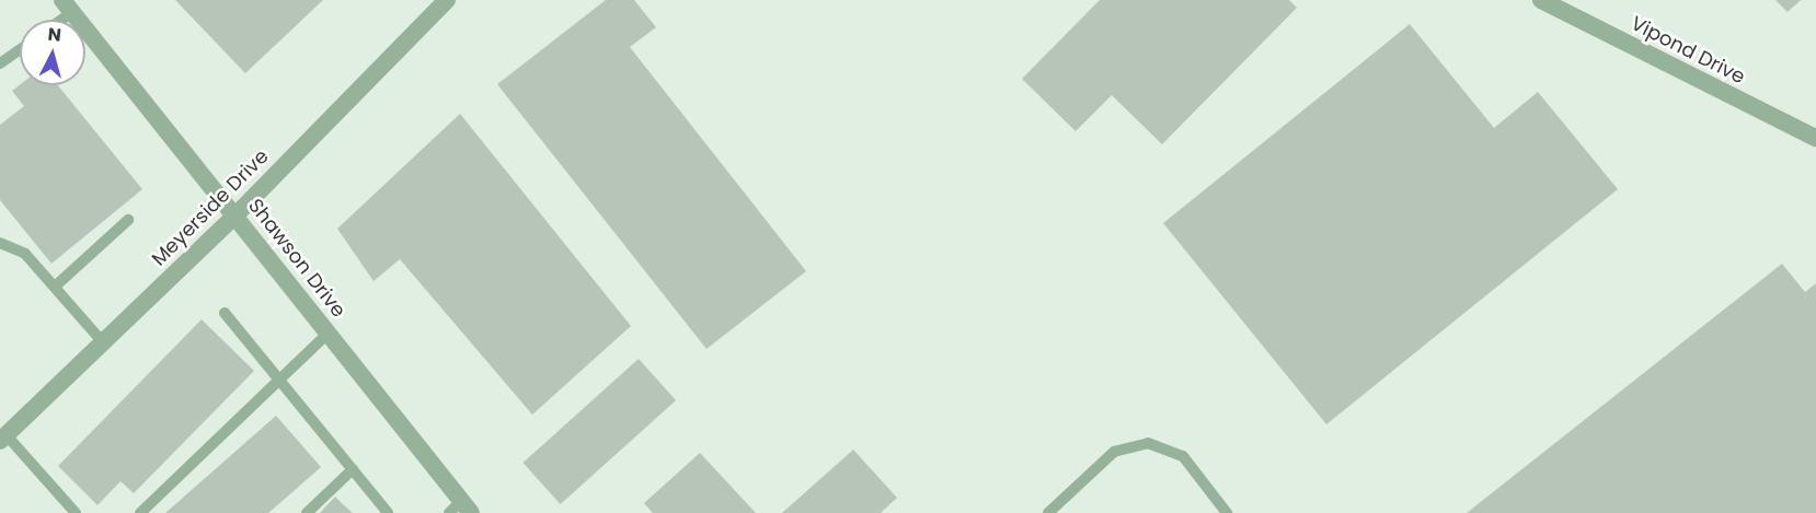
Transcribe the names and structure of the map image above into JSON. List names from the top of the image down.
{
  "streets": {
    "street": ["Vipond Drive", "Meyerside Drive", "Shawson Drive"]
  },
  "crossings": [
    ["Meyerside Drive", "Shawson Drive"]
  ],
  "north": "top"
}
